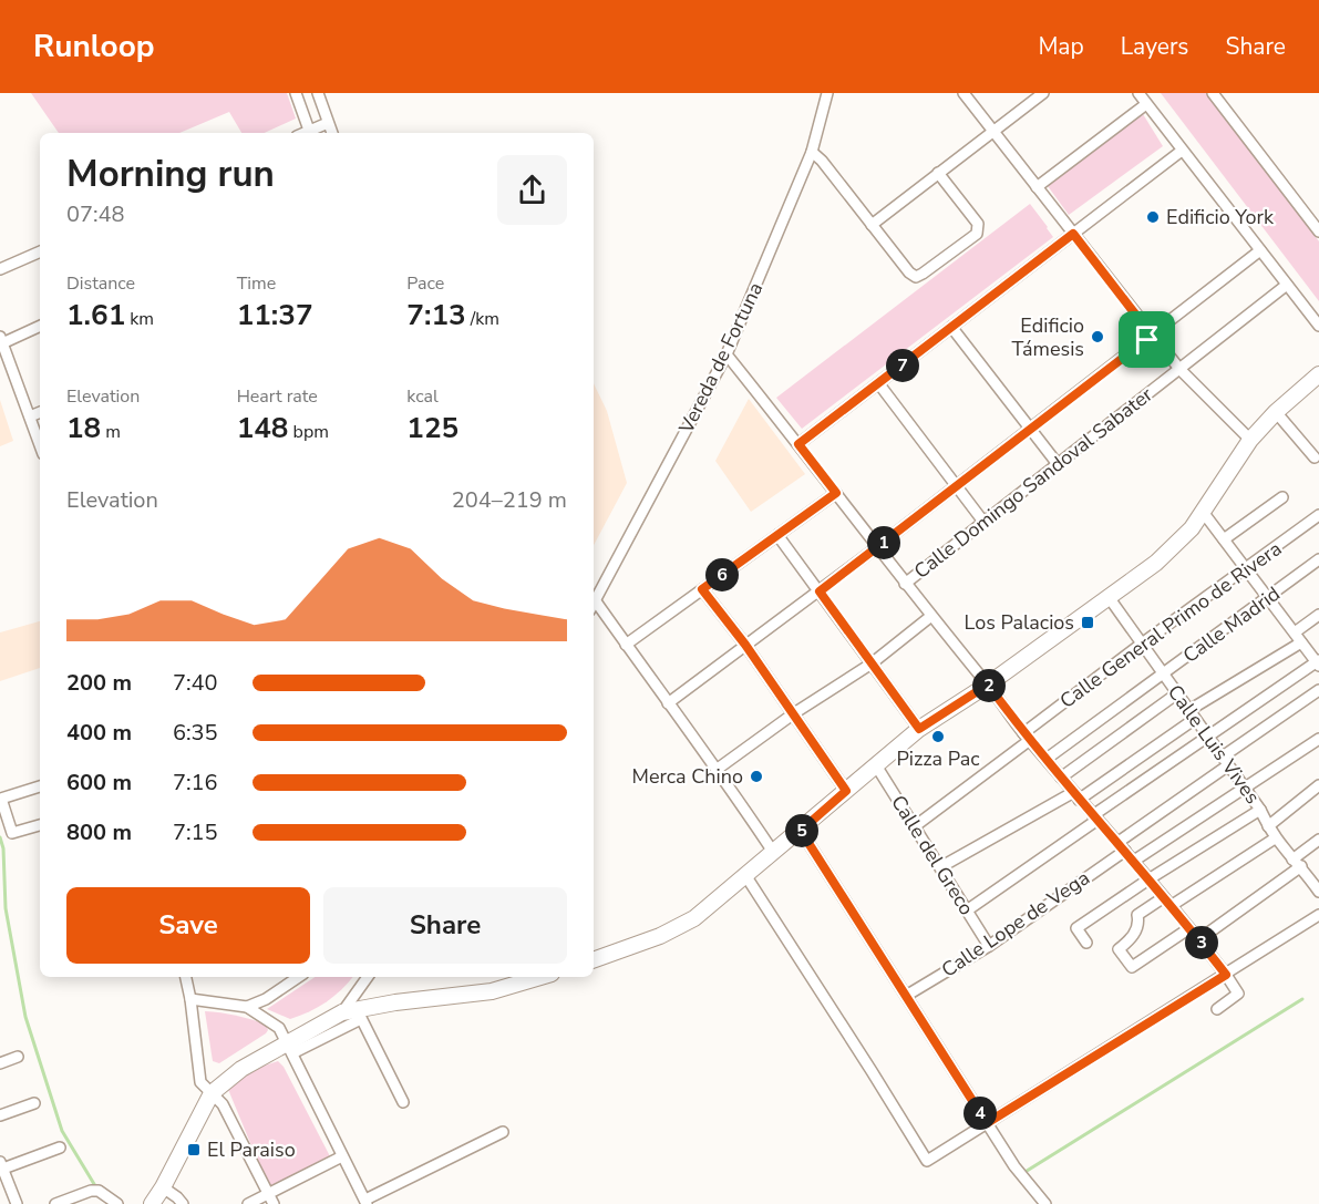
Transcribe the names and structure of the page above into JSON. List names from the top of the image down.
{
  "streets": {
    "street": [
      "Vereda de Fortuna",
      "Calle Domingo Sandoval Sabater",
      "Calle General Primo de Rivera",
      "Calle Madrid",
      "Calle Luis Vives",
      "Calle del Greco",
      "Calle Lope de Vega"
    ]
  },
  "crossings": [
    ["Calle General Primo de Rivera", "Calle Luis Vives"],
    ["Calle General Primo de Rivera", "Calle del Greco"],
    ["Calle Madrid", "Calle Luis Vives"],
    ["Calle Luis Vives", "Calle Lope de Vega"],
    ["Calle del Greco", "Calle Lope de Vega"]
  ],
  "places": {
    "other": [
      "Edificio York",
      "Edificio Támesis",
      "Pizza Pac",
      "Merca Chino"
    ],
    "transit": ["Los Palacios", "El Paraiso"]
  },
  "page": {
    "header": "Runloop",
    "nav": ["Map", "Layers", "Share"],
    "heading": ["Morning run", "07:48"],
    "stats": [
      ["Distance", "1.61 km"],
      ["Time", "11:37"],
      ["Pace", "7:13 /km"],
      ["Elevation", "18 m"],
      ["Heart rate", "148 bpm"],
      ["kcal", "125"]
    ],
    "pins": [
      "7",
      "1",
      "6",
      "2",
      "5",
      "3",
      "4"
    ],
    "chart": ["Elevation", "204–219 m"],
    "list": [
      {
        "name": "200 m",
        "note": "7:40"
      },
      {
        "name": "400 m",
        "note": "6:35"
      },
      {
        "name": "600 m",
        "note": "7:16"
      },
      {
        "name": "800 m",
        "note": "7:15"
      }
    ],
    "buttons": ["Save", "Share"]
  }
}
